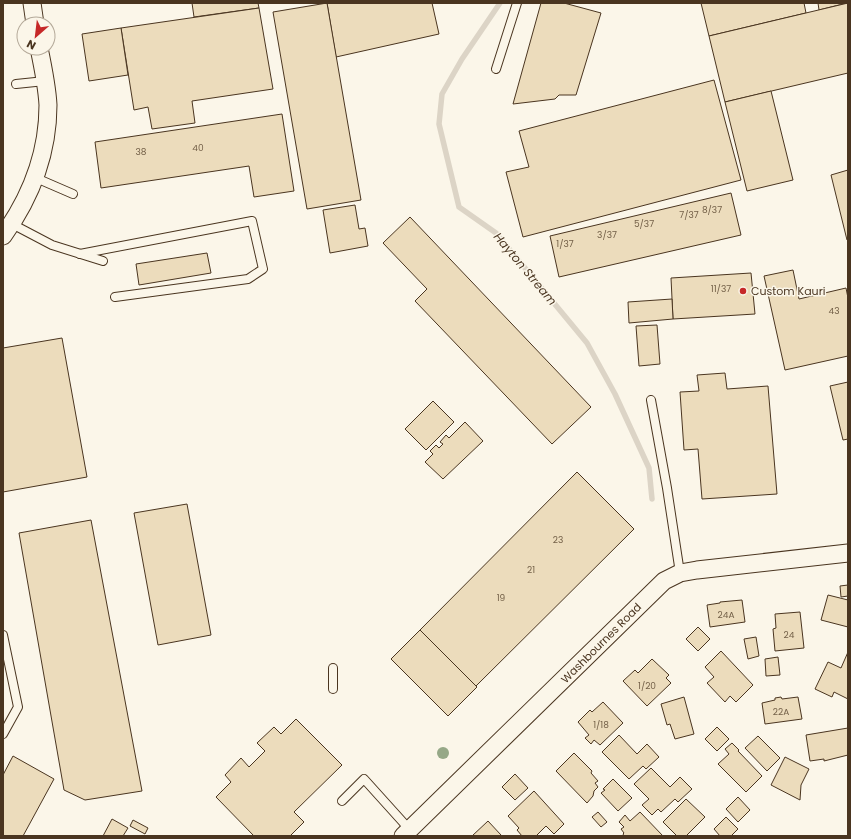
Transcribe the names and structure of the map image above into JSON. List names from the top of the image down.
{
  "streets": {
    "street": ["Washbournes Road"]
  },
  "water": ["Hayton Stream"],
  "places": ["Custom Kauri"],
  "house_numbers": [
    "40",
    "38",
    "8/37",
    "7/37",
    "5/37",
    "3/37",
    "1/37",
    "11/37",
    "43",
    "23",
    "21",
    "19",
    "24A",
    "24",
    "1/20",
    "22A",
    "1/18"
  ],
  "north": "bottom left"
}
